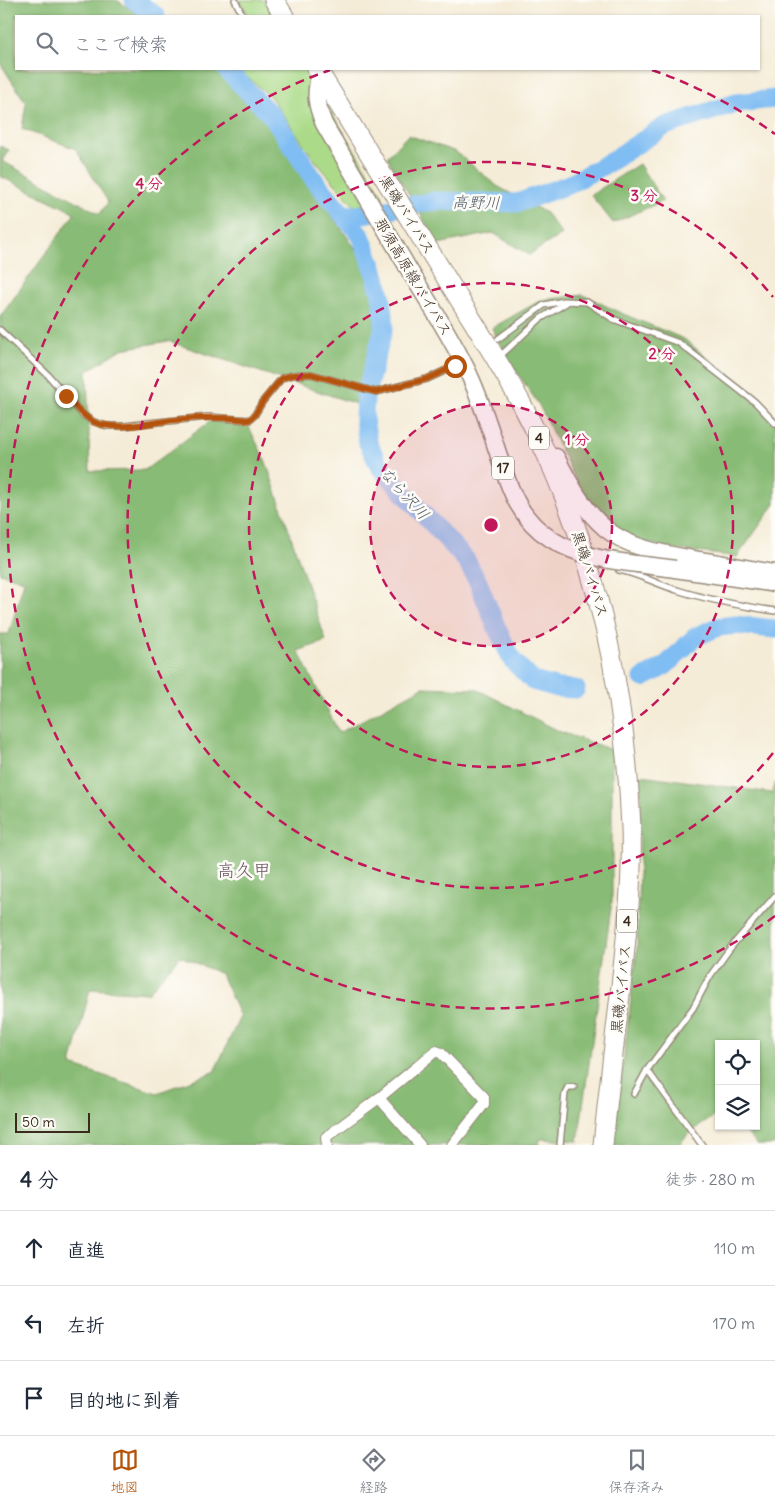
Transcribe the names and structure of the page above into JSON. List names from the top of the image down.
{
  "streets": {
    "highway": ["黒磯バイパス", "4"],
    "main road": ["那須高原線バイパス", "17"]
  },
  "crossings": [
    ["黒磯バイパス", "那須高原線バイパス"]
  ],
  "districts": ["高久甲"],
  "water": ["高野川", "なら沢川"],
  "scale_bar": "50 m",
  "page": {
    "search": "ここで検索",
    "scale": "50 m",
    "heading": ["4 分", "徒歩 · 280 m"],
    "list": [
      ["直進", "110 m"],
      ["左折", "170 m"],
      "目的地に到着"
    ],
    "nav": ["地図", "経路", "保存済み"]
  },
  "rings": [
    "4 分",
    "3 分",
    "2 分",
    "1 分"
  ]
}
